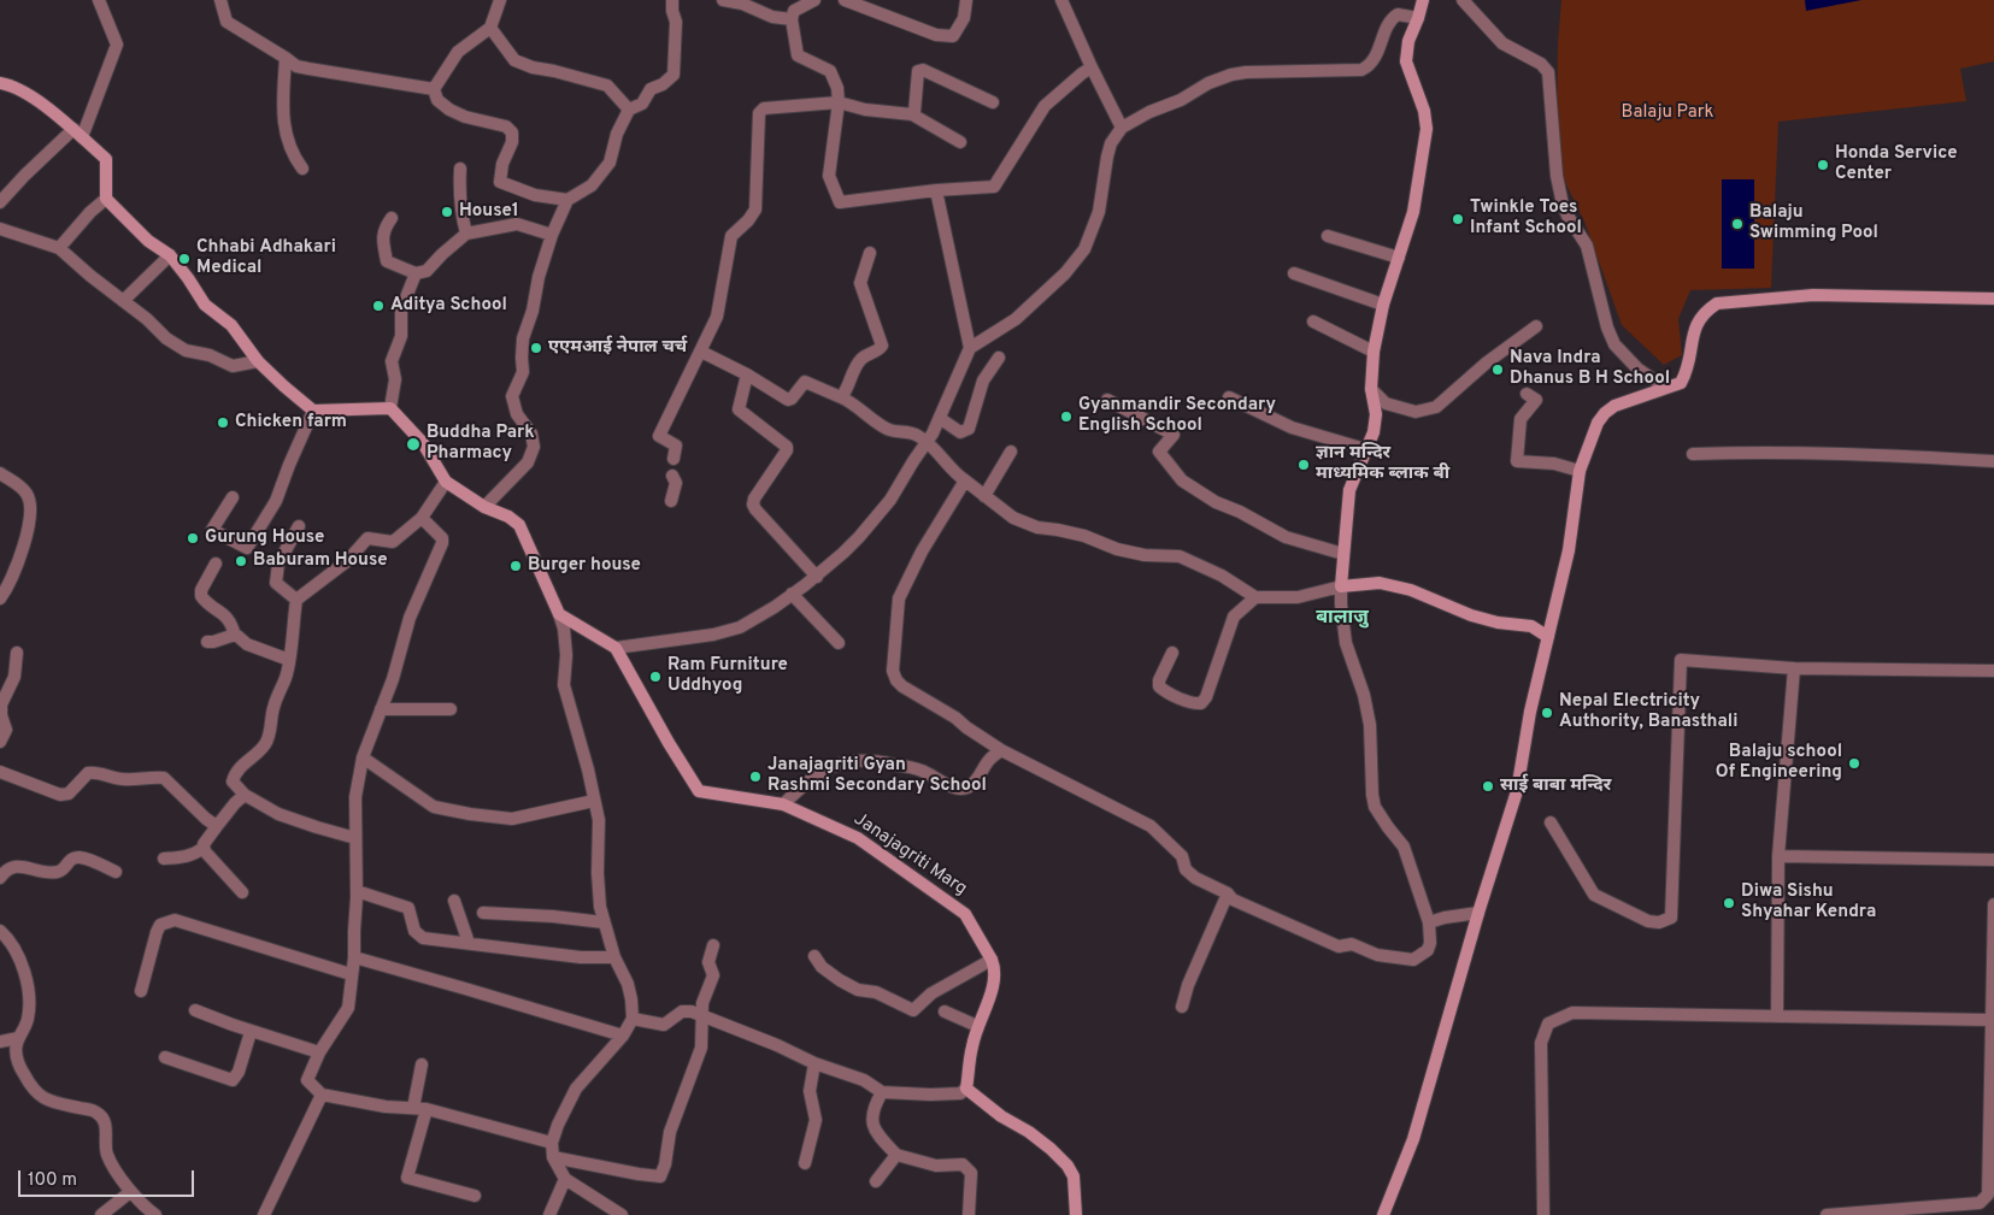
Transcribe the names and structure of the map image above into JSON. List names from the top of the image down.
{
  "streets": {
    "street": ["Janajagriti Marg"]
  },
  "districts": ["बालाजु"],
  "parks": ["Balaju Park"],
  "places": [
    "Honda Service Center",
    "House1",
    "Twinkle Toes Infant School",
    "Balaju Swimming Pool",
    "Chhabi Adhakari Medical",
    "Aditya School",
    "एएमआई नेपाल चर्च",
    "Nava Indra Dhanus B H School",
    "Gyanmandir Secondary English School",
    "Chicken farm",
    "Buddha Park Pharmacy",
    "ज्ञान मन्दिर माध्यमिक ब्लाक बी",
    "Gurung House",
    "Baburam House",
    "Burger house",
    "Ram Furniture Uddhyog",
    "Nepal Electricity Authority, Banasthali",
    "Balaju school Of Engineering",
    "Janajagriti Gyan Rashmi Secondary School",
    "साई बाबा मन्दिर",
    "Diwa Sishu Shyahar Kendra"
  ],
  "scale_bar": "100 m"
}
